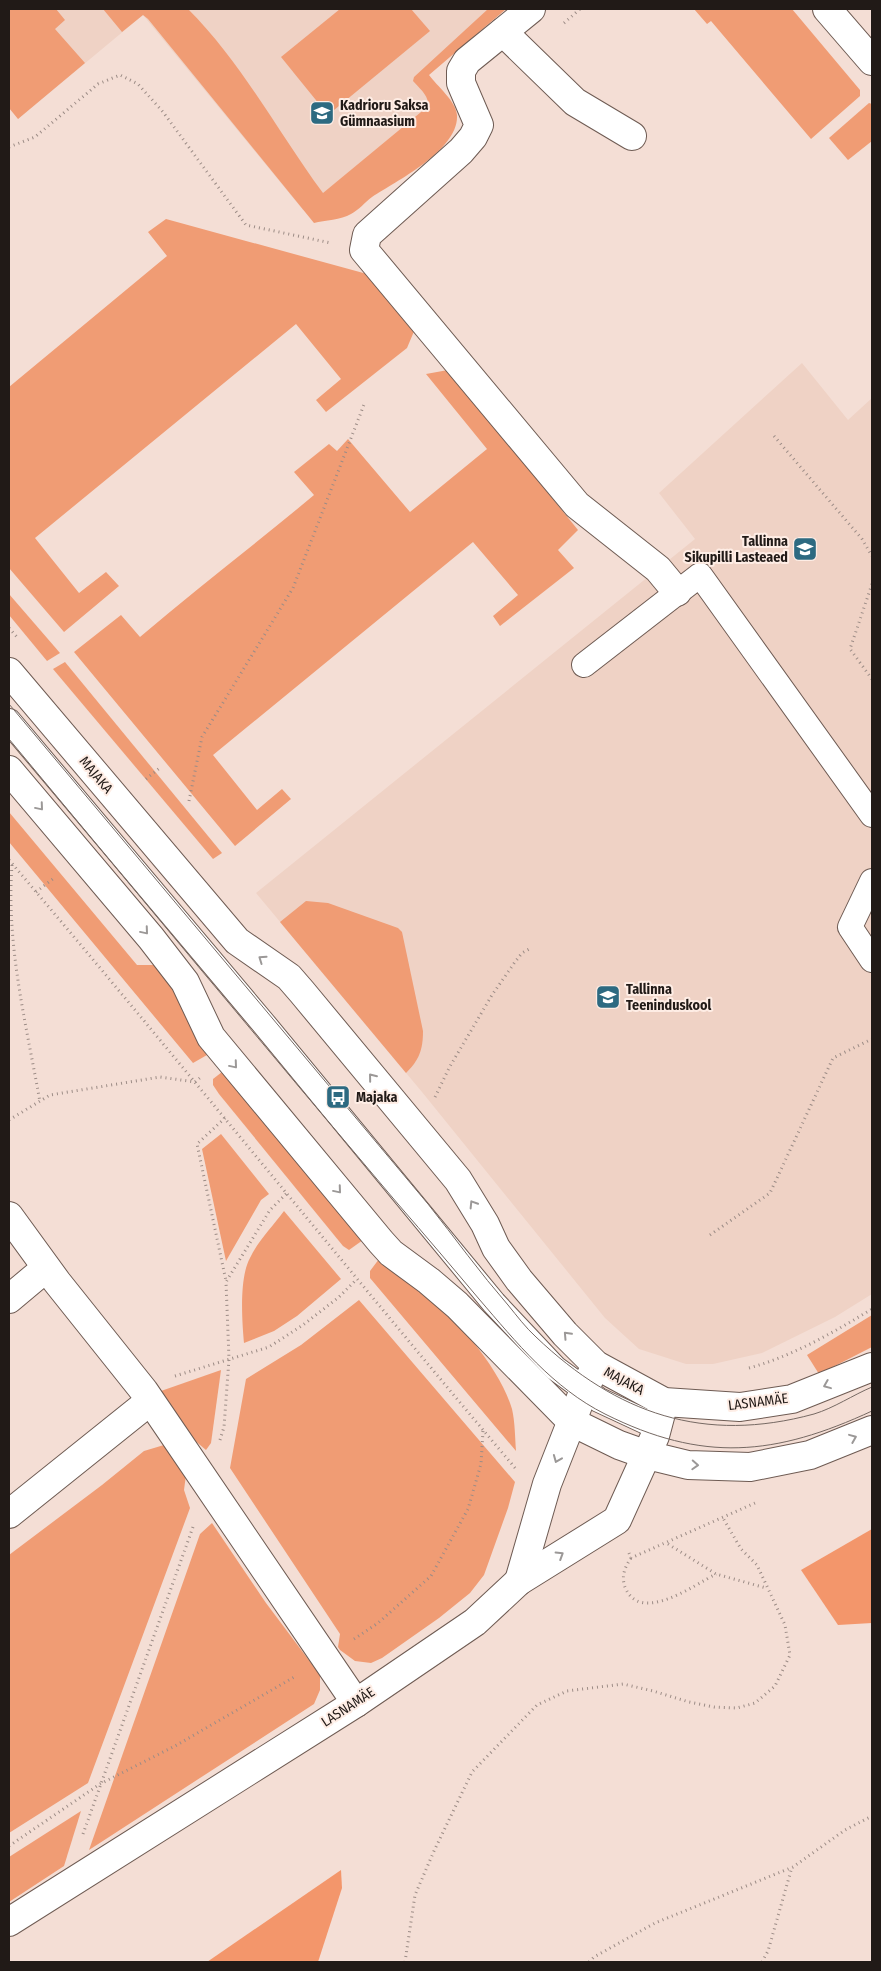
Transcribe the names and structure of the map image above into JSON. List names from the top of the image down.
{
  "streets": {
    "street": ["MAJAKA", "LASNAMÄE"]
  },
  "crossings": [
    ["MAJAKA", "LASNAMÄE"]
  ],
  "places": {
    "school or university": ["Kadrioru Saksa Gümnaasium", "Tallinna Sikupilli Lasteaed", "Tallinna Teeninduskool"],
    "bus stop": ["Majaka"]
  }
}
